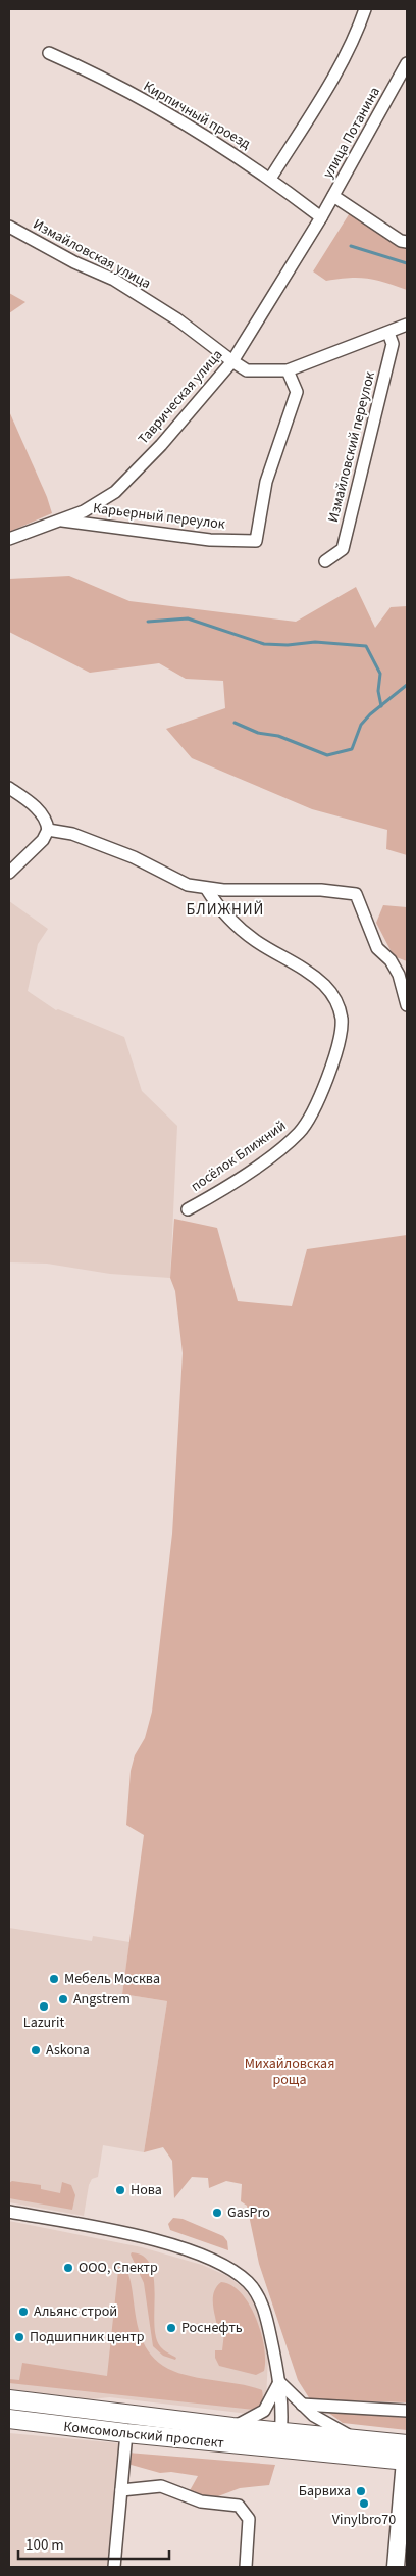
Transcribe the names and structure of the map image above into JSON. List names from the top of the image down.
{
  "streets": {
    "main road": ["Комсомольский проспект"],
    "street": [
      "Кирпичный проезд",
      "улица Потанина",
      "Измайловская улица",
      "Таврическая улица",
      "Измайловский переулок",
      "Карьерный переулок",
      "посёлок Ближний"
    ]
  },
  "crossings": [
    ["Кирпичный проезд", "улица Потанина"],
    ["Кирпичный проезд", "Таврическая улица"],
    ["улица Потанина", "Таврическая улица"],
    ["Измайловская улица", "Таврическая улица"],
    ["Измайловская улица", "Измайловский переулок"],
    ["Измайловская улица", "Карьерный переулок"],
    ["Таврическая улица", "Карьерный переулок"]
  ],
  "districts": ["БЛИЖНИЙ"],
  "parks": ["Михайловская роща"],
  "places": [
    "Мебель Москва",
    "Angstrem",
    "Lazurit",
    "Askona",
    "Нова",
    "GasPro",
    "ООО, Спектр",
    "Альянс строй",
    "Роснефть",
    "Подшипник центр",
    "Барвиха",
    "Vinylbro70"
  ],
  "scale_bar": "100 m"
}
